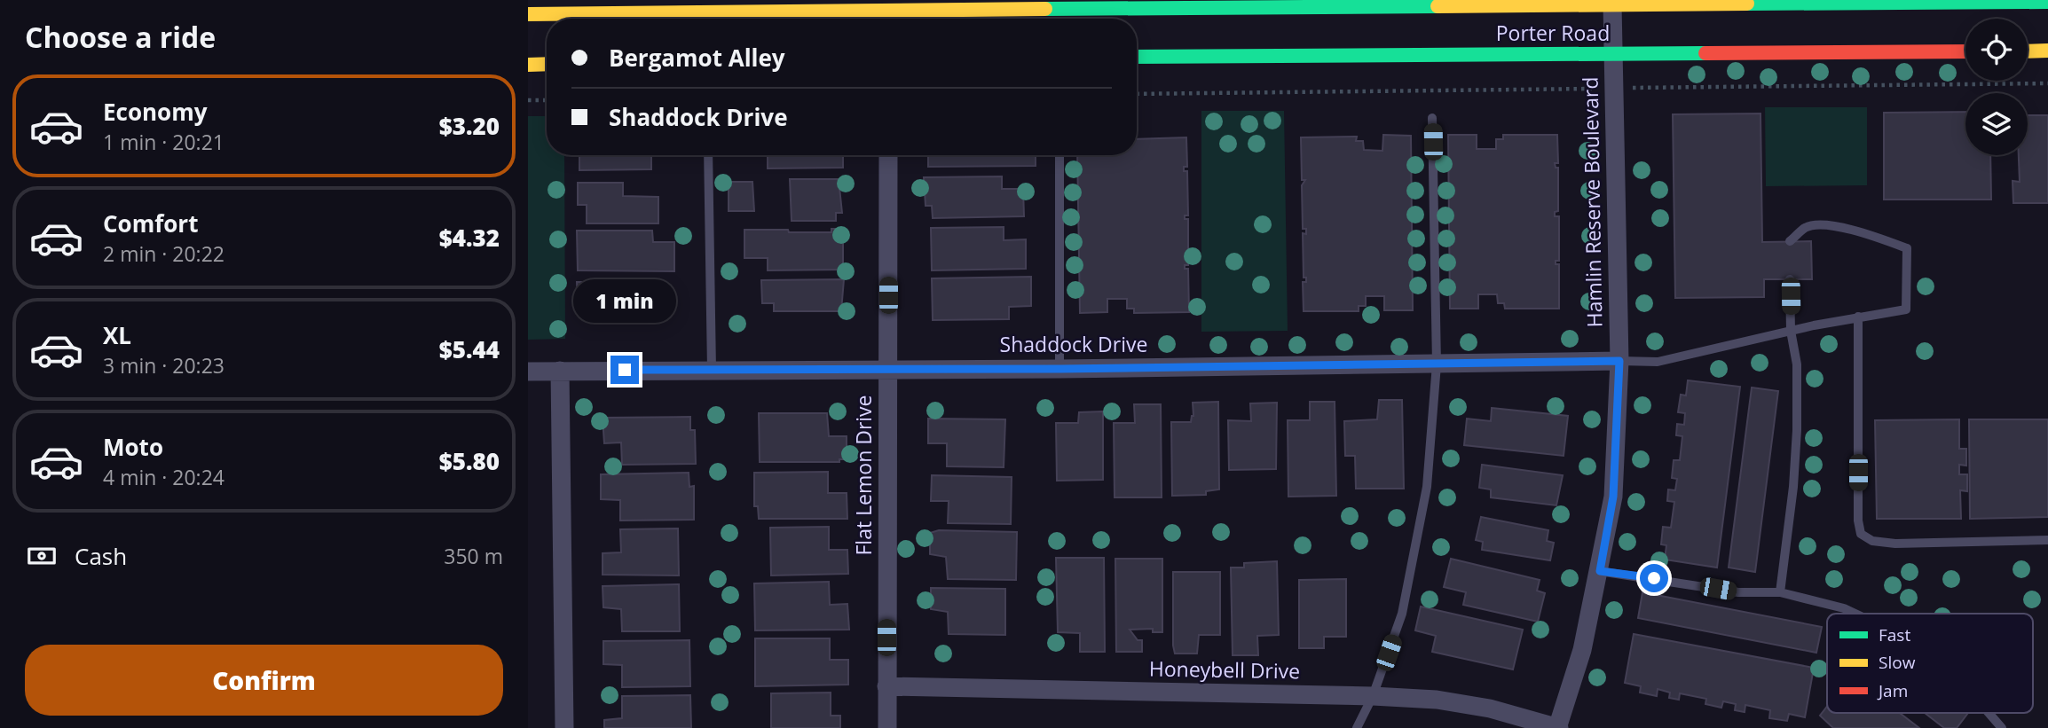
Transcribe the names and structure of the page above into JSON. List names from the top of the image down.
{
  "streets": {
    "street": [
      "Porter Road",
      "Hamlin Reserve Boulevard",
      "Shaddock Drive",
      "Flat Lemon Drive",
      "Honeybell Drive"
    ]
  },
  "crossings": [
    ["Porter Road", "Hamlin Reserve Boulevard"],
    ["Hamlin Reserve Boulevard", "Shaddock Drive"],
    ["Hamlin Reserve Boulevard", "Honeybell Drive"],
    ["Shaddock Drive", "Flat Lemon Drive"],
    ["Flat Lemon Drive", "Honeybell Drive"]
  ],
  "legend": ["Fast", "Slow", "Jam"],
  "page": {
    "heading": "Choose a ride",
    "banner": ["Bergamot Alley", "Shaddock Drive"],
    "list": [
      {
        "name": "Economy",
        "note": "1 min · 20:21",
        "value": "$3.20"
      },
      {
        "name": "Comfort",
        "note": "2 min · 20:22",
        "value": "$4.32"
      },
      {
        "name": "XL",
        "note": "3 min · 20:23",
        "value": "$5.44"
      },
      {
        "name": "Moto",
        "note": "4 min · 20:24",
        "value": "$5.80"
      }
    ],
    "bubble": "1 min",
    "pay": ["Cash", "350 m"],
    "buttons": "Confirm"
  }
}
